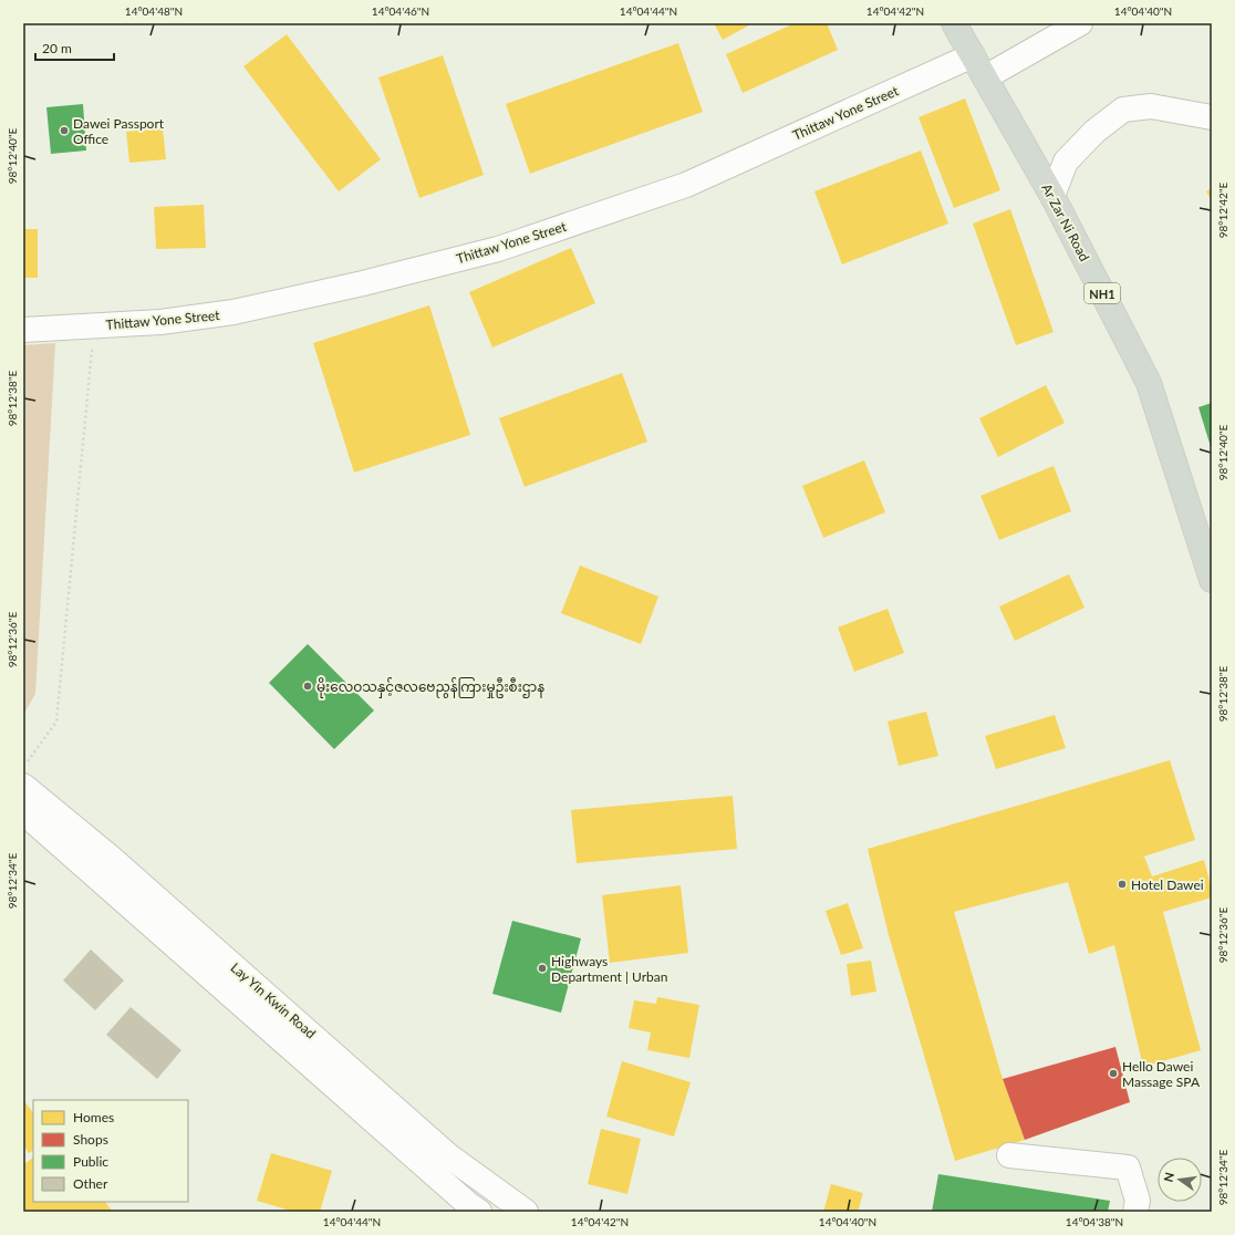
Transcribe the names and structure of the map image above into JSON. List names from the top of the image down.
{
  "streets": {
    "highway": ["Ar Zar Ni Road", "NH1"],
    "street": ["Thittaw Yone Street", "Lay Yin Kwin Road"]
  },
  "crossings": [
    ["Thittaw Yone Street", "Ar Zar Ni Road"]
  ],
  "places": [
    "Dawei Passport Office",
    "မိုးလေဝသနှင့်ဇလဗေညွန်ကြားမှုဦးစီးဌာန",
    "Hotel Dawei",
    "Highways Department | Urban",
    "Hello Dawei Massage SPA"
  ],
  "legend": [
    "Homes",
    "Shops",
    "Public",
    "Other"
  ],
  "scale_bar": "20 m",
  "north": "left",
  "coordinates": [
    "14°04'48\"N",
    "14°04'46\"N",
    "14°04'44\"N",
    "14°04'42\"N",
    "14°04'40\"N",
    "98°12'40\"E",
    "98°12'42\"E",
    "98°12'38\"E",
    "98°12'36\"E",
    "98°12'34\"E",
    "14°04'38\"N"
  ]
}
